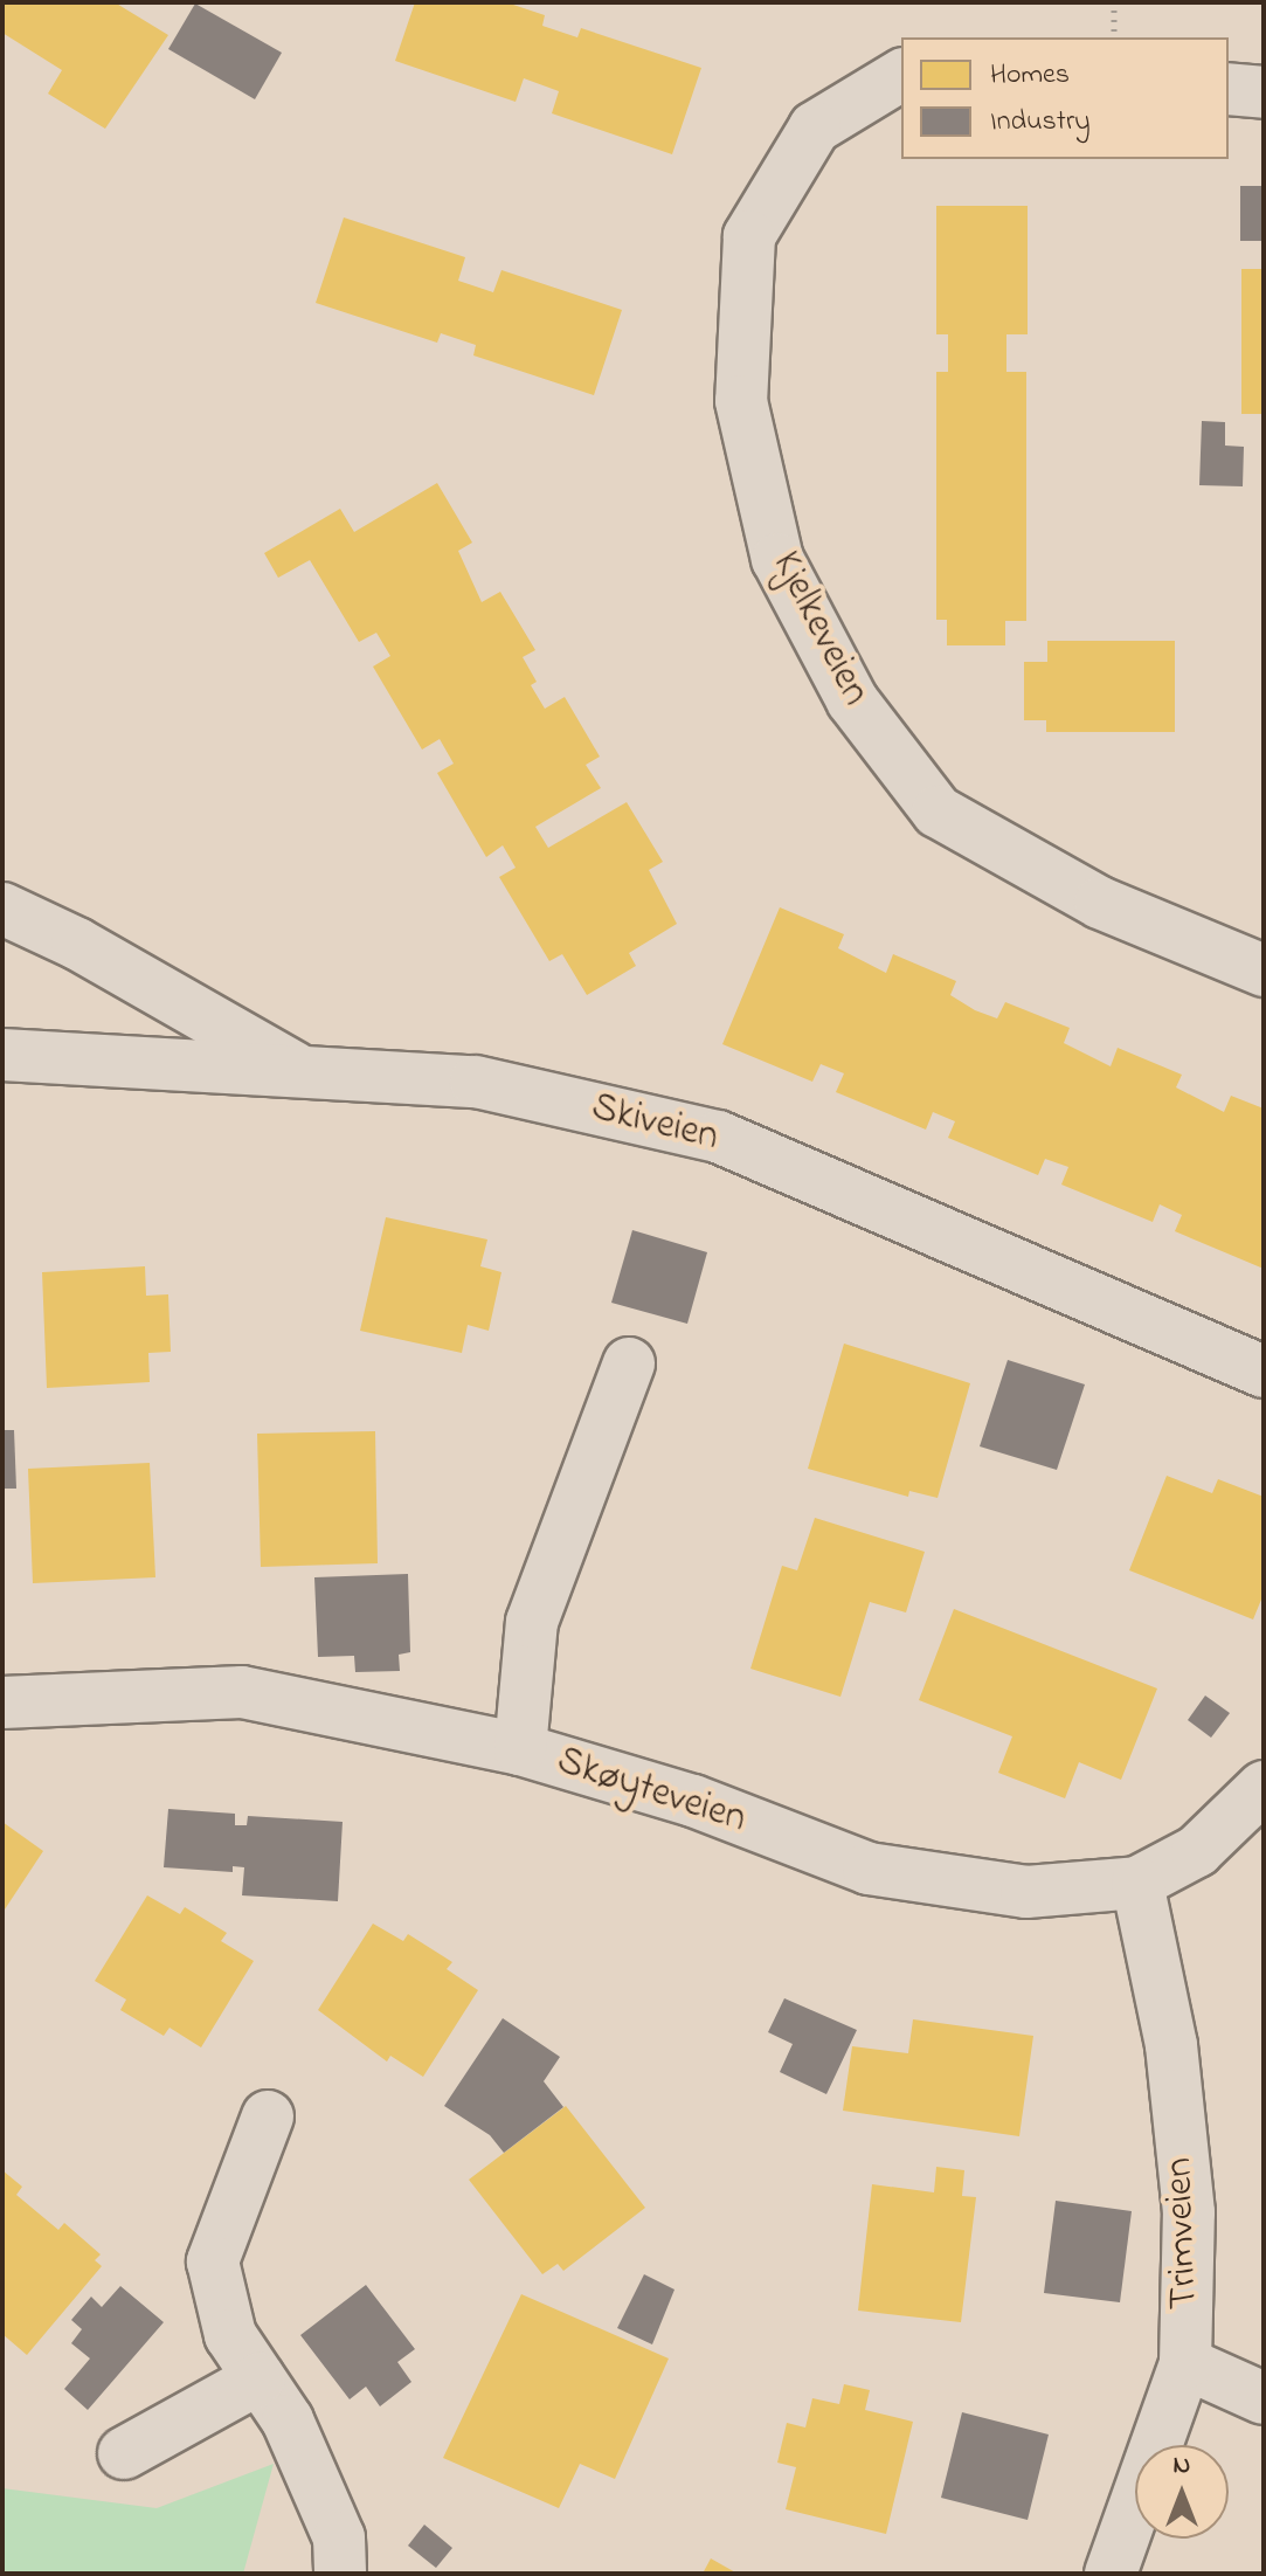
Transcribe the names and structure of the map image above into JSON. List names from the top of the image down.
{
  "streets": {
    "street": [
      "Kjelkeveien",
      "Skiveien",
      "Skøyteveien",
      "Trimveien"
    ]
  },
  "crossings": [
    ["Skøyteveien", "Trimveien"]
  ],
  "legend": ["Homes", "Industry"],
  "north": "top"
}
